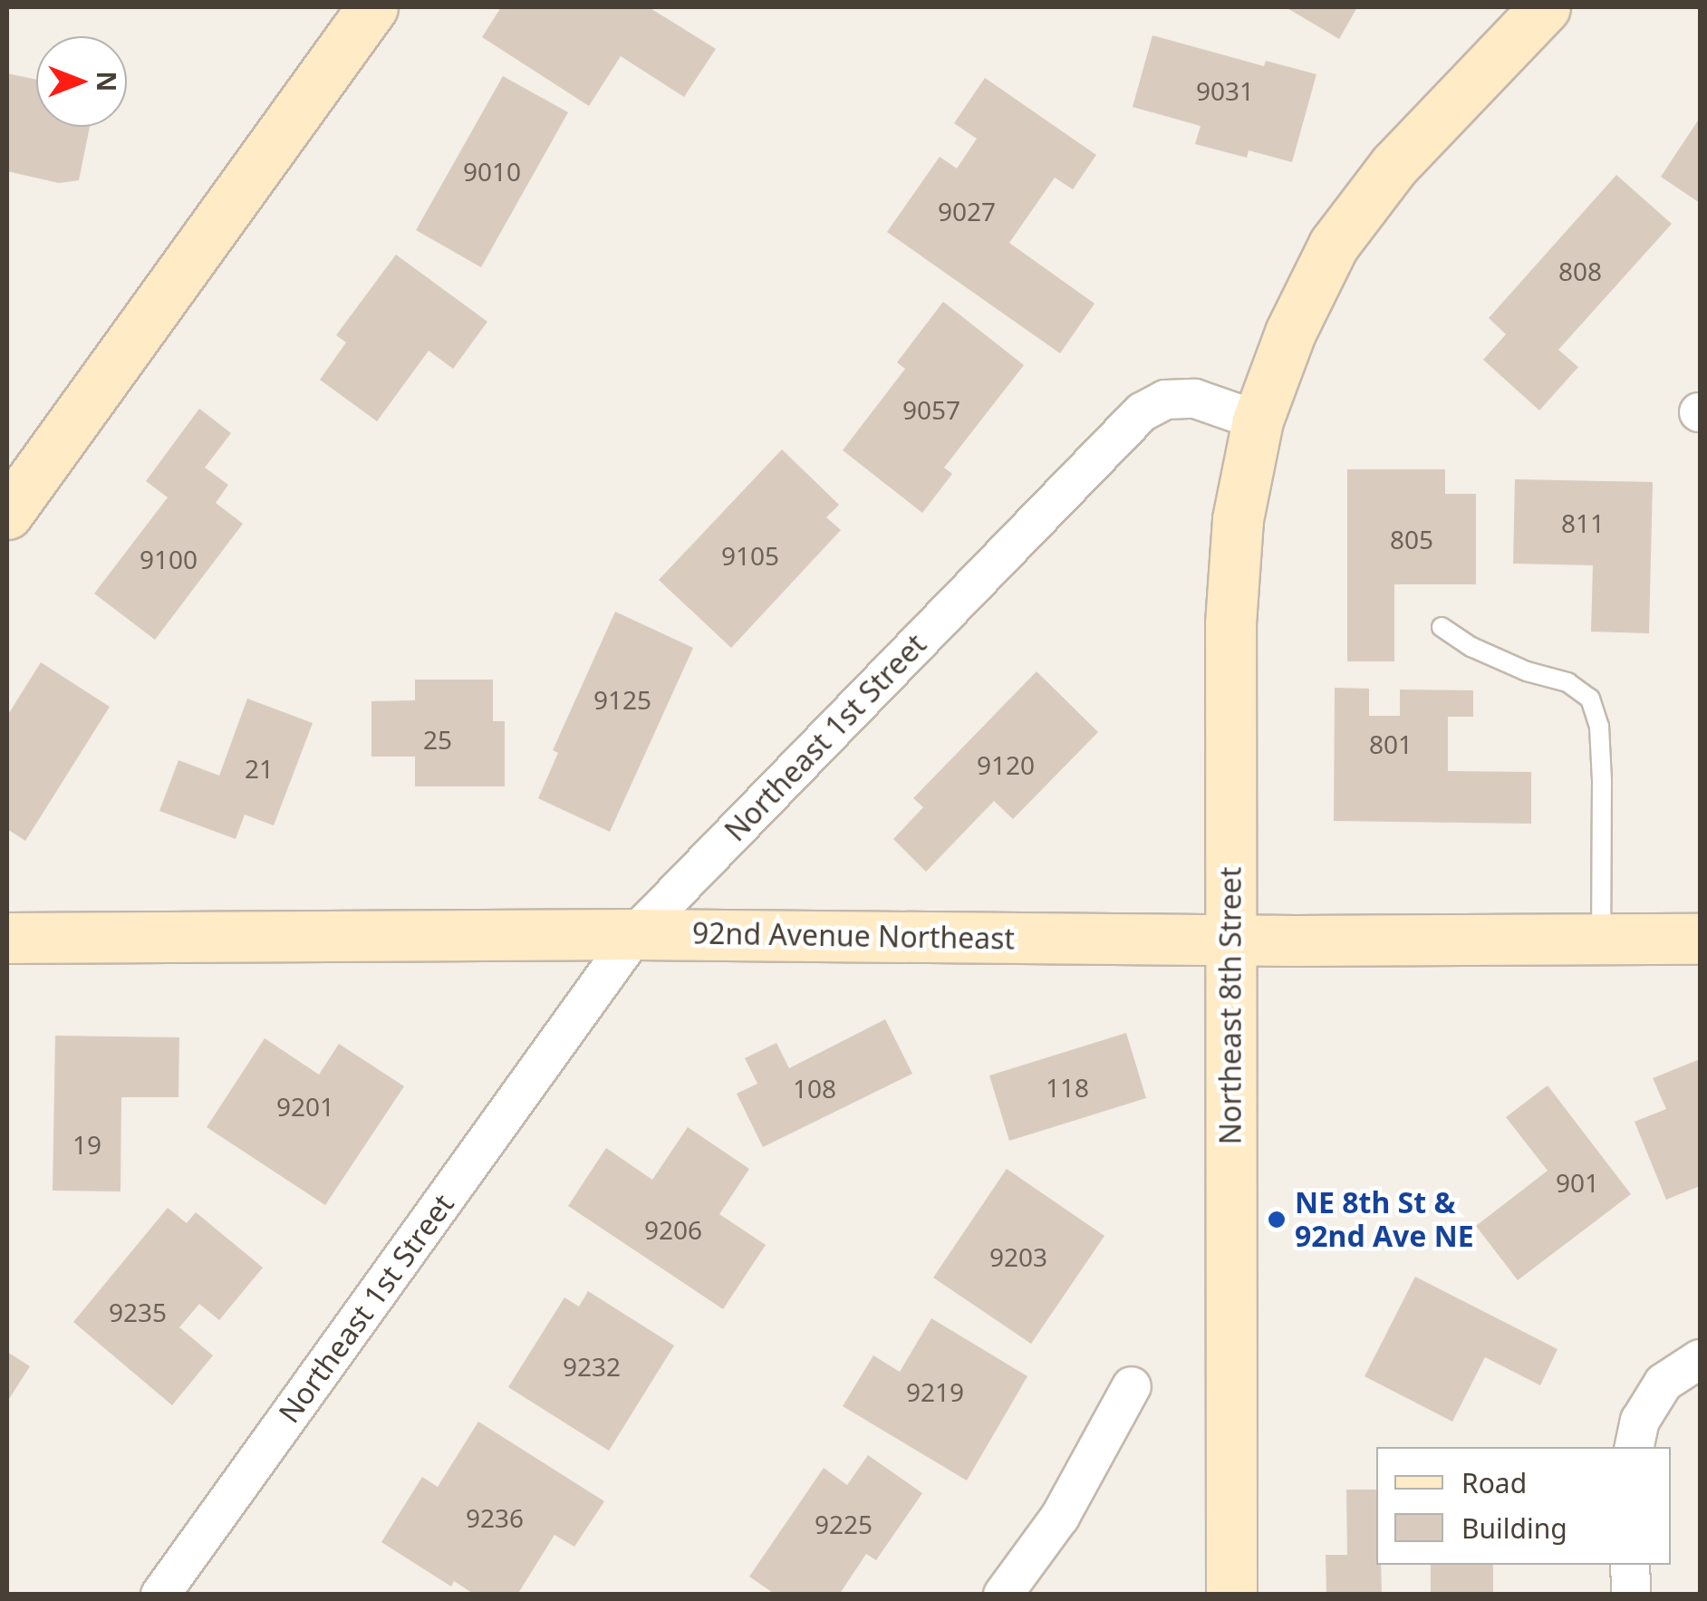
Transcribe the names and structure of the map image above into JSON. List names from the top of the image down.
{
  "streets": {
    "main road": ["92nd Avenue Northeast", "Northeast 8th Street"],
    "street": ["Northeast 1st Street"]
  },
  "crossings": [
    ["Northeast 1st Street", "92nd Avenue Northeast"],
    ["Northeast 1st Street", "Northeast 8th Street"],
    ["92nd Avenue Northeast", "Northeast 8th Street"]
  ],
  "places": ["NE 8th St & 92nd Ave NE"],
  "house_numbers": [
    "9031",
    "9010",
    "9027",
    "808",
    "9057",
    "811",
    "805",
    "9105",
    "9100",
    "9125",
    "25",
    "801",
    "9120",
    "21",
    "118",
    "108",
    "9201",
    "19",
    "901",
    "9206",
    "9203",
    "9235",
    "9232",
    "9219",
    "9236",
    "9225"
  ],
  "legend": ["Road", "Building"],
  "north": "right"
}
